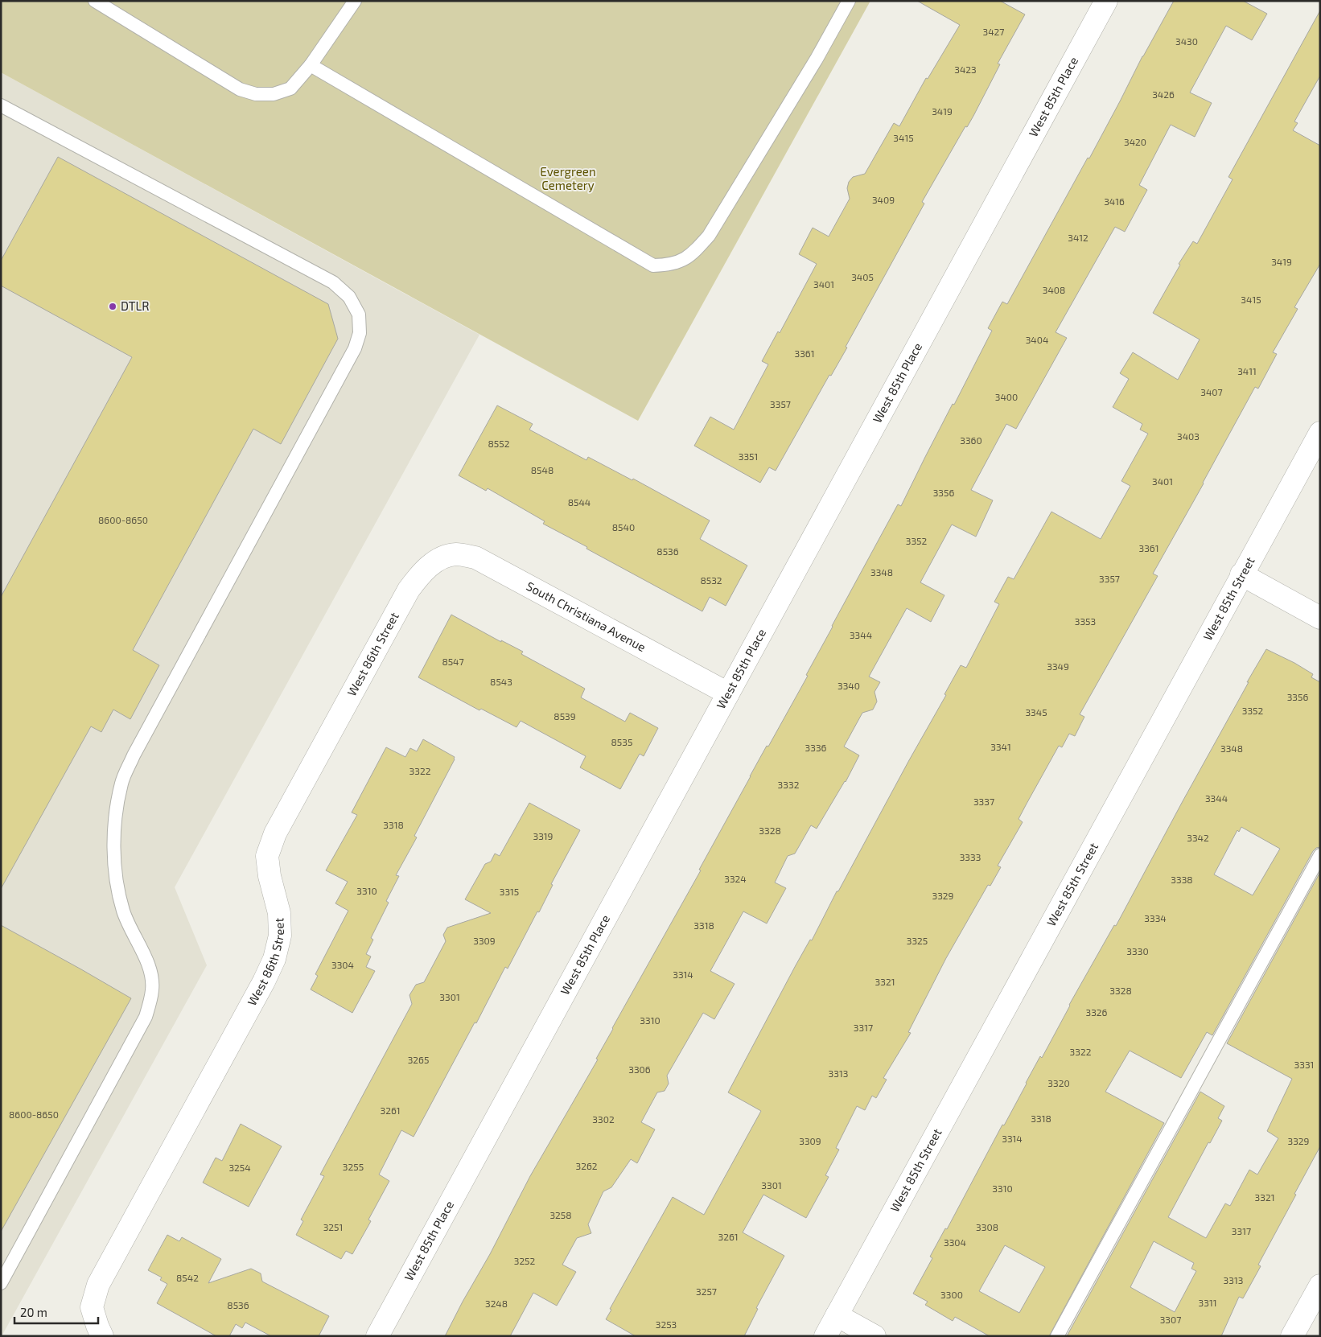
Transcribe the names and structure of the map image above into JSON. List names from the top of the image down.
{
  "streets": {
    "street": [
      "West 85th Place",
      "West 85th Street",
      "South Christiana Avenue",
      "West 86th Street"
    ]
  },
  "crossings": [
    ["West 85th Place", "South Christiana Avenue"],
    ["South Christiana Avenue", "West 86th Street"]
  ],
  "parks": ["Evergreen Cemetery"],
  "places": ["DTLR"],
  "house_numbers": [
    "3427",
    "3430",
    "3423",
    "3426",
    "3419",
    "3415",
    "3420",
    "3409",
    "3416",
    "3412",
    "3419",
    "3405",
    "3401",
    "3408",
    "3415",
    "3404",
    "3361",
    "3411",
    "3407",
    "3400",
    "3357",
    "3403",
    "3360",
    "8552",
    "3351",
    "8548",
    "3401",
    "3356",
    "8544",
    "8600-8650",
    "8540",
    "3352",
    "3361",
    "8536",
    "3348",
    "3357",
    "8532",
    "3353",
    "3344",
    "8547",
    "3349",
    "8543",
    "3340",
    "3356",
    "3352",
    "3345",
    "8539",
    "8535",
    "3341",
    "3336",
    "3348",
    "3322",
    "3332",
    "3344",
    "3337",
    "3318",
    "3328",
    "3319",
    "3342",
    "3333",
    "3324",
    "3338",
    "3310",
    "3315",
    "3329",
    "3334",
    "3318",
    "3309",
    "3325",
    "3330",
    "3304",
    "3314",
    "3321",
    "3328",
    "3301",
    "3326",
    "3310",
    "3317",
    "3322",
    "3265",
    "3331",
    "3306",
    "3313",
    "3320",
    "3261",
    "8600-8650",
    "3318",
    "3302",
    "3314",
    "3309",
    "3329",
    "3262",
    "3255",
    "3254",
    "3301",
    "3310",
    "3321",
    "3258",
    "3251",
    "3308",
    "3317",
    "3261",
    "3304",
    "3252",
    "8542",
    "3313",
    "3257",
    "3300",
    "3311",
    "3248",
    "8536",
    "3307",
    "3253"
  ],
  "scale_bar": "20 m"
}
